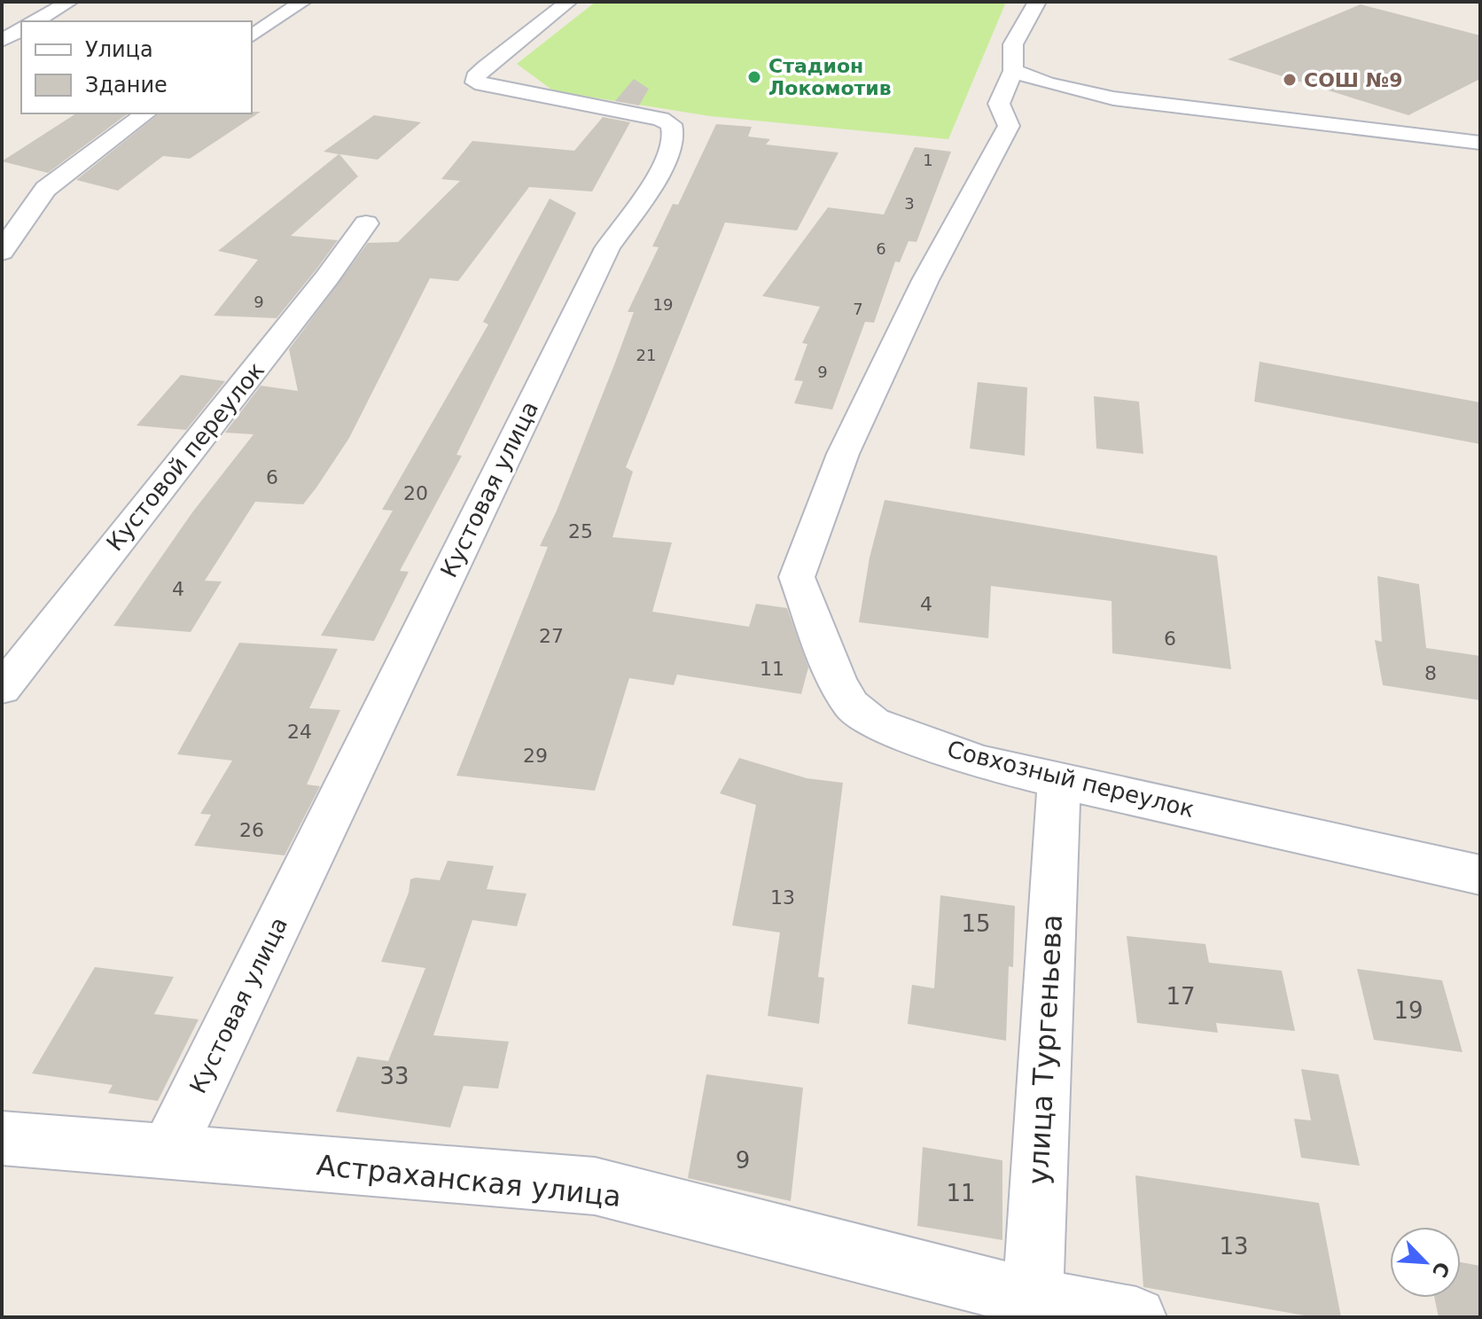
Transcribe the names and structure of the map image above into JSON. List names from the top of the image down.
{
  "streets": {
    "street": [
      "Кустовой переулок",
      "Кустовая улица",
      "Совхозный переулок",
      "улица Тургеньева",
      "Астраханская улица"
    ]
  },
  "crossings": [
    ["Кустовая улица", "Астраханская улица"],
    ["Совхозный переулок", "улица Тургеньева"],
    ["улица Тургеньева", "Астраханская улица"]
  ],
  "places": ["Стадион Локомотив", "СОШ №9"],
  "house_numbers": [
    "1",
    "3",
    "6",
    "9",
    "19",
    "7",
    "21",
    "9",
    "6",
    "20",
    "25",
    "4",
    "4",
    "27",
    "6",
    "11",
    "8",
    "24",
    "29",
    "26",
    "13",
    "15",
    "17",
    "19",
    "33",
    "9",
    "11",
    "13"
  ],
  "legend": ["Улица", "Здание"],
  "north": "bottom right"
}
